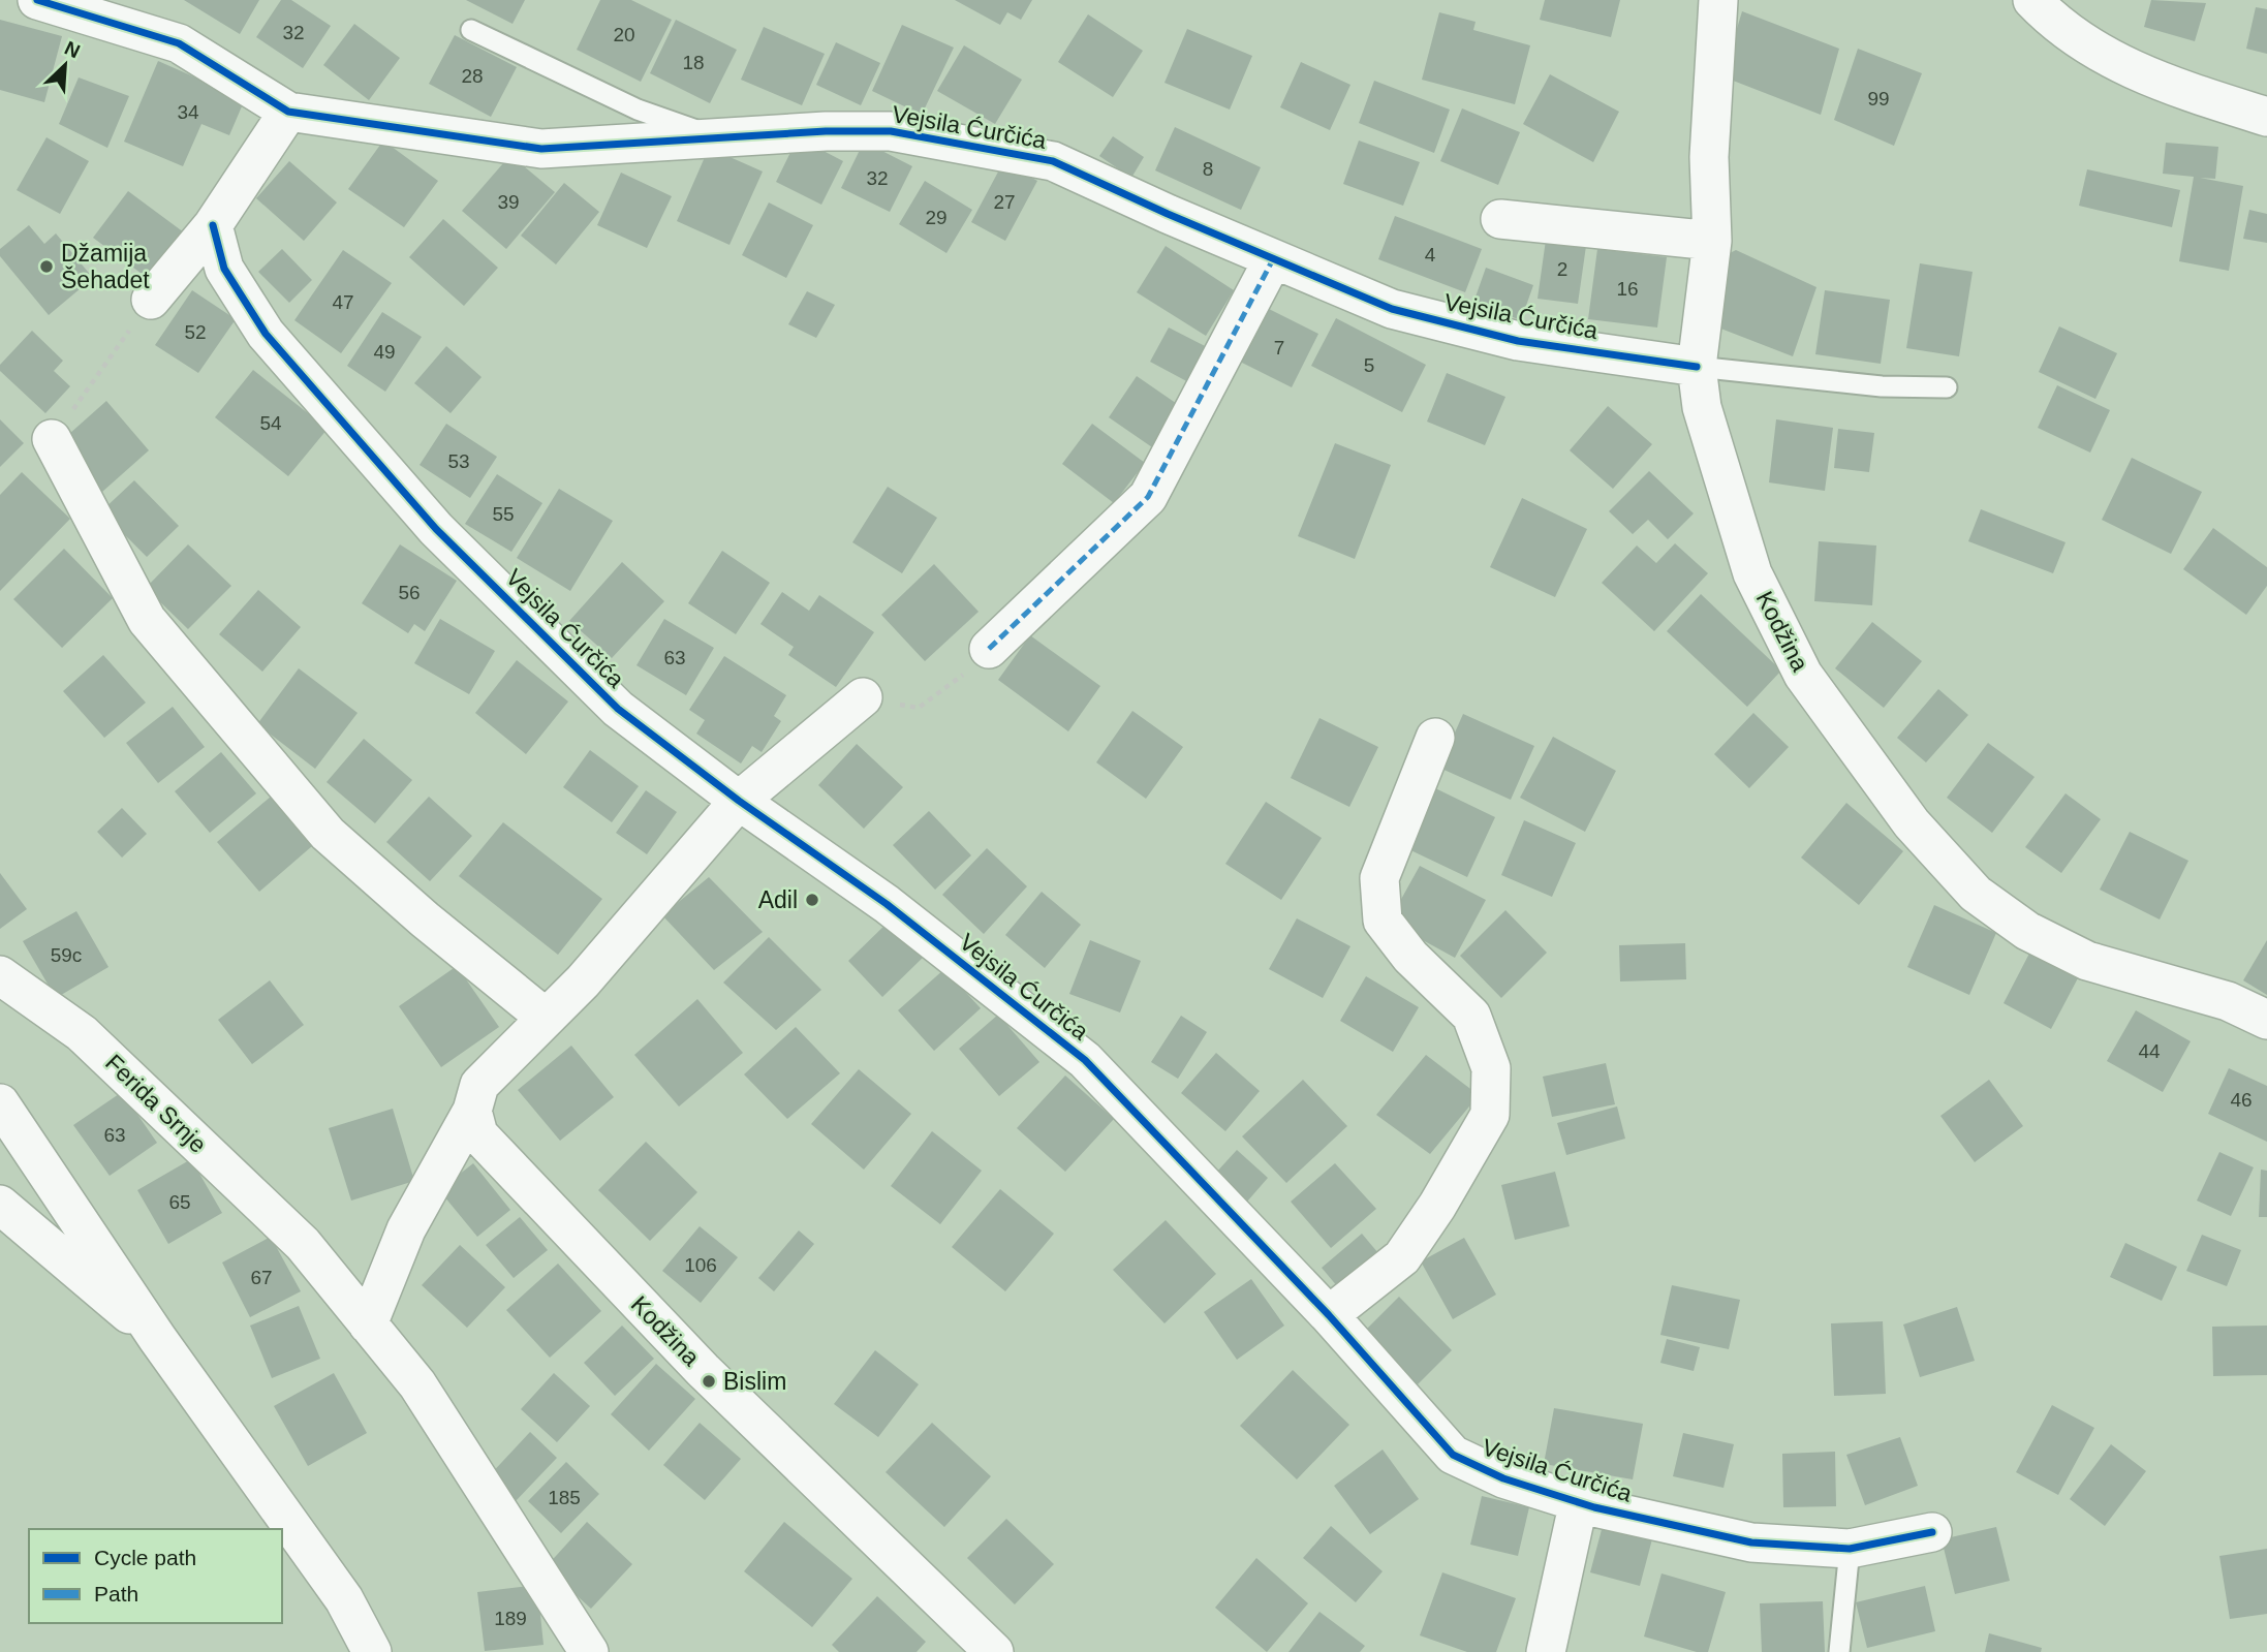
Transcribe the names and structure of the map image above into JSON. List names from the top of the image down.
{
  "streets": {
    "street": ["Vejsila Ćurčića", "Kodžina", "Ferida Srnje"]
  },
  "crossings": [
    ["Vejsila Ćurčića", "Kodžina"]
  ],
  "places": ["Džamija Šehadet", "Adil", "Bislim"],
  "house_numbers": [
    "32",
    "20",
    "18",
    "28",
    "99",
    "34",
    "8",
    "32",
    "39",
    "27",
    "29",
    "4",
    "2",
    "16",
    "47",
    "52",
    "7",
    "49",
    "5",
    "54",
    "53",
    "55",
    "56",
    "63",
    "59c",
    "44",
    "46",
    "63",
    "65",
    "106",
    "67",
    "185",
    "189"
  ],
  "legend": ["Cycle path", "Path"],
  "north": "top right"
}
